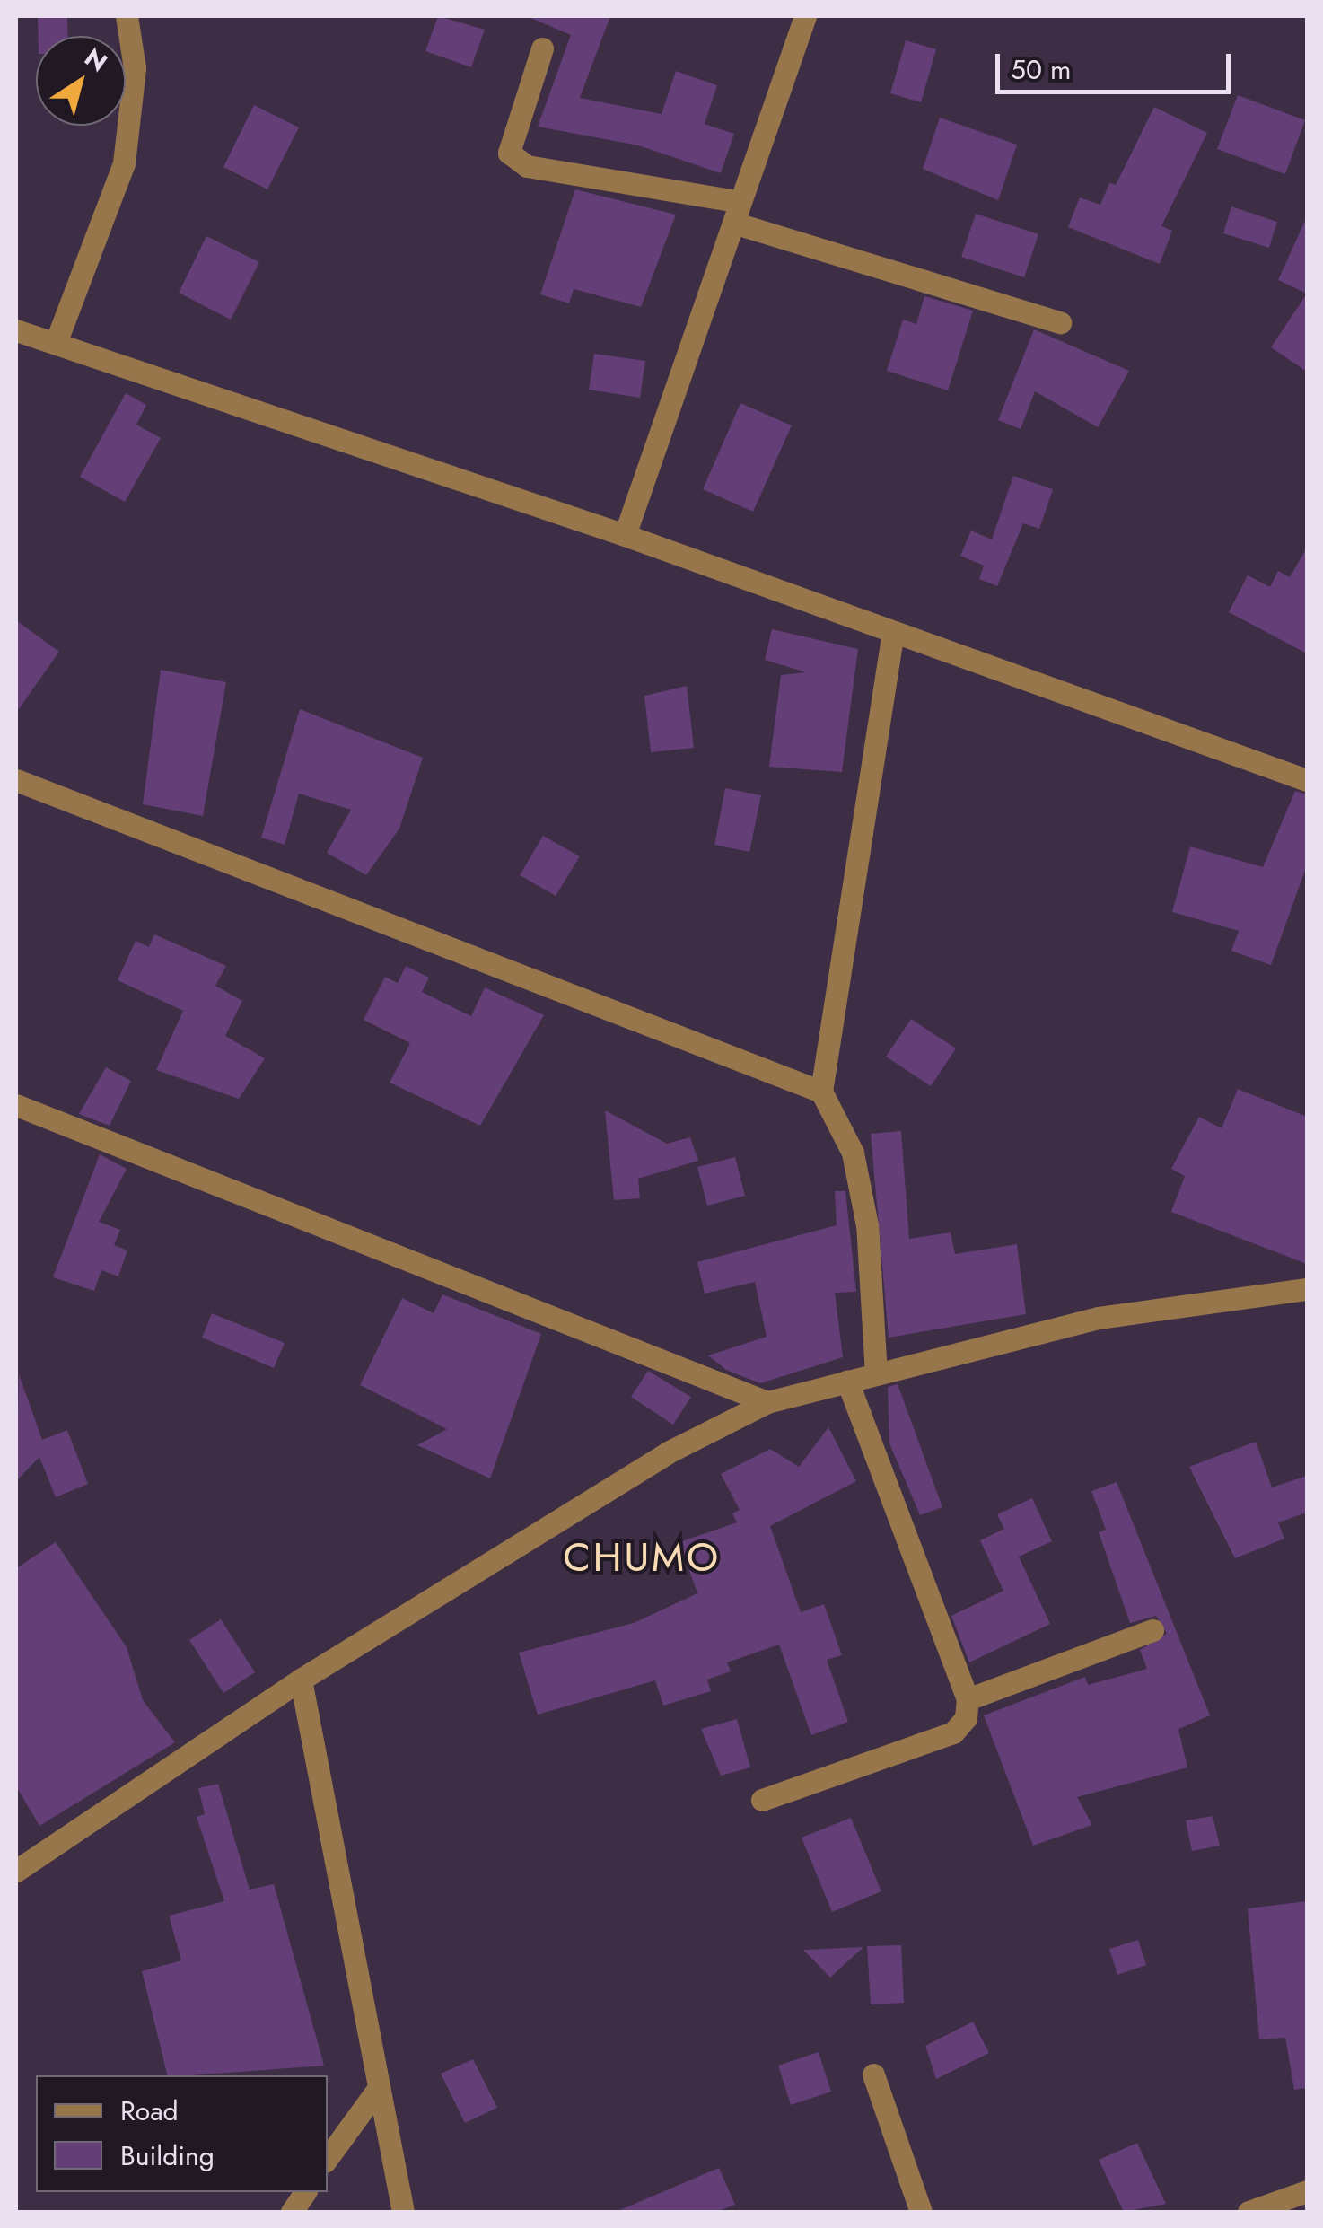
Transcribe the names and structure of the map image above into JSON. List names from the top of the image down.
{
  "districts": ["CHUMO"],
  "legend": ["Road", "Building"],
  "scale_bar": "50 m",
  "north": "top right"
}
